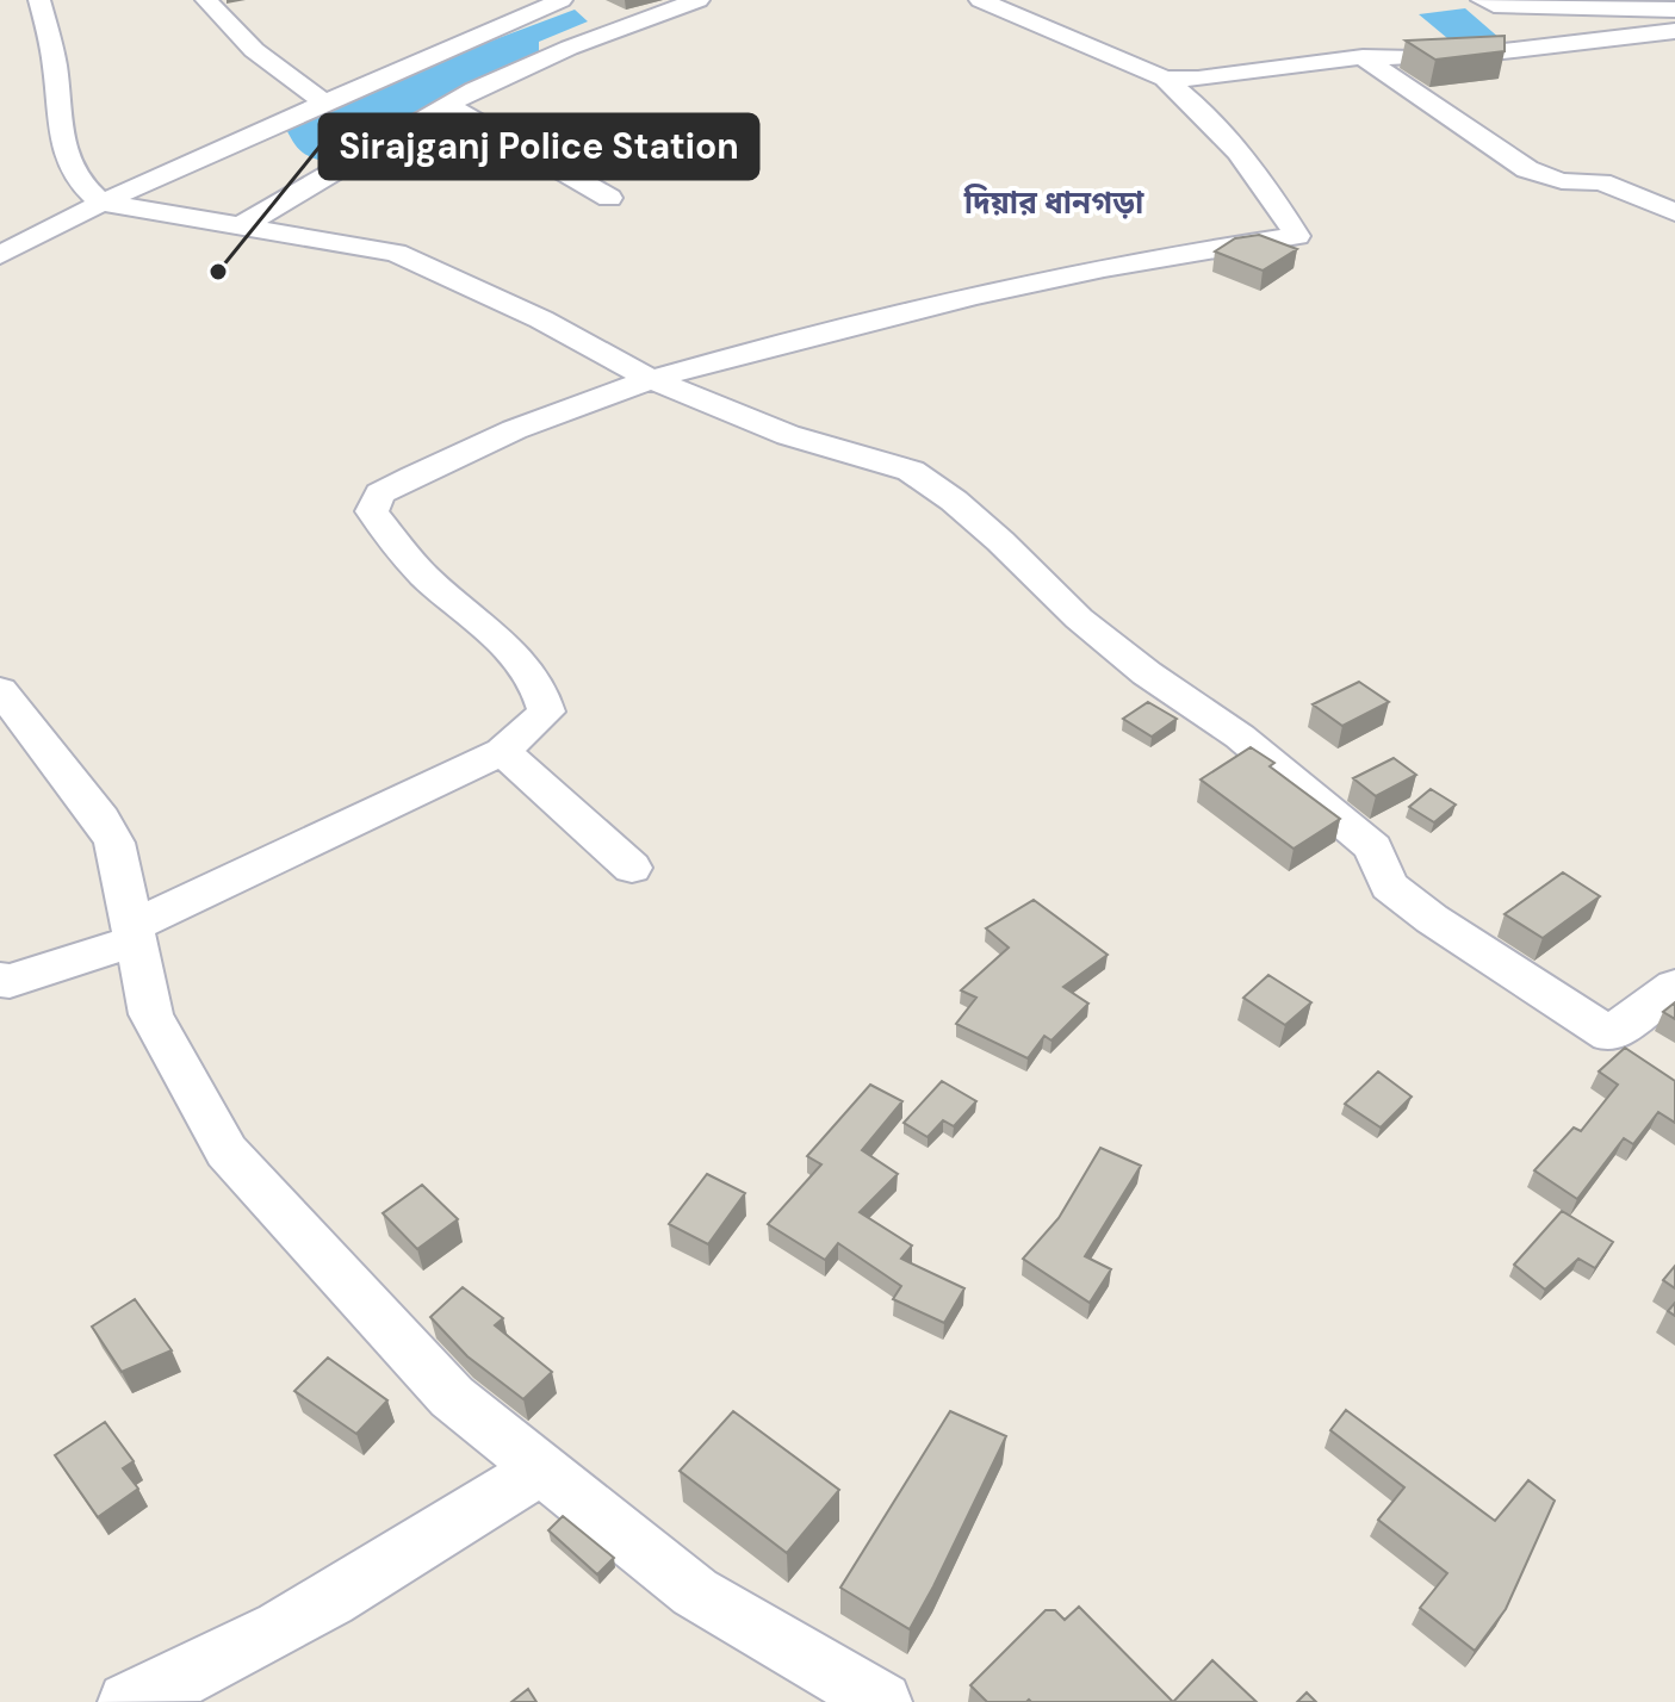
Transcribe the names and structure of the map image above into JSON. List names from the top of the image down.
{
  "districts": ["দিয়ার ধানগড়া"],
  "places": ["Sirajganj Police Station"]
}
